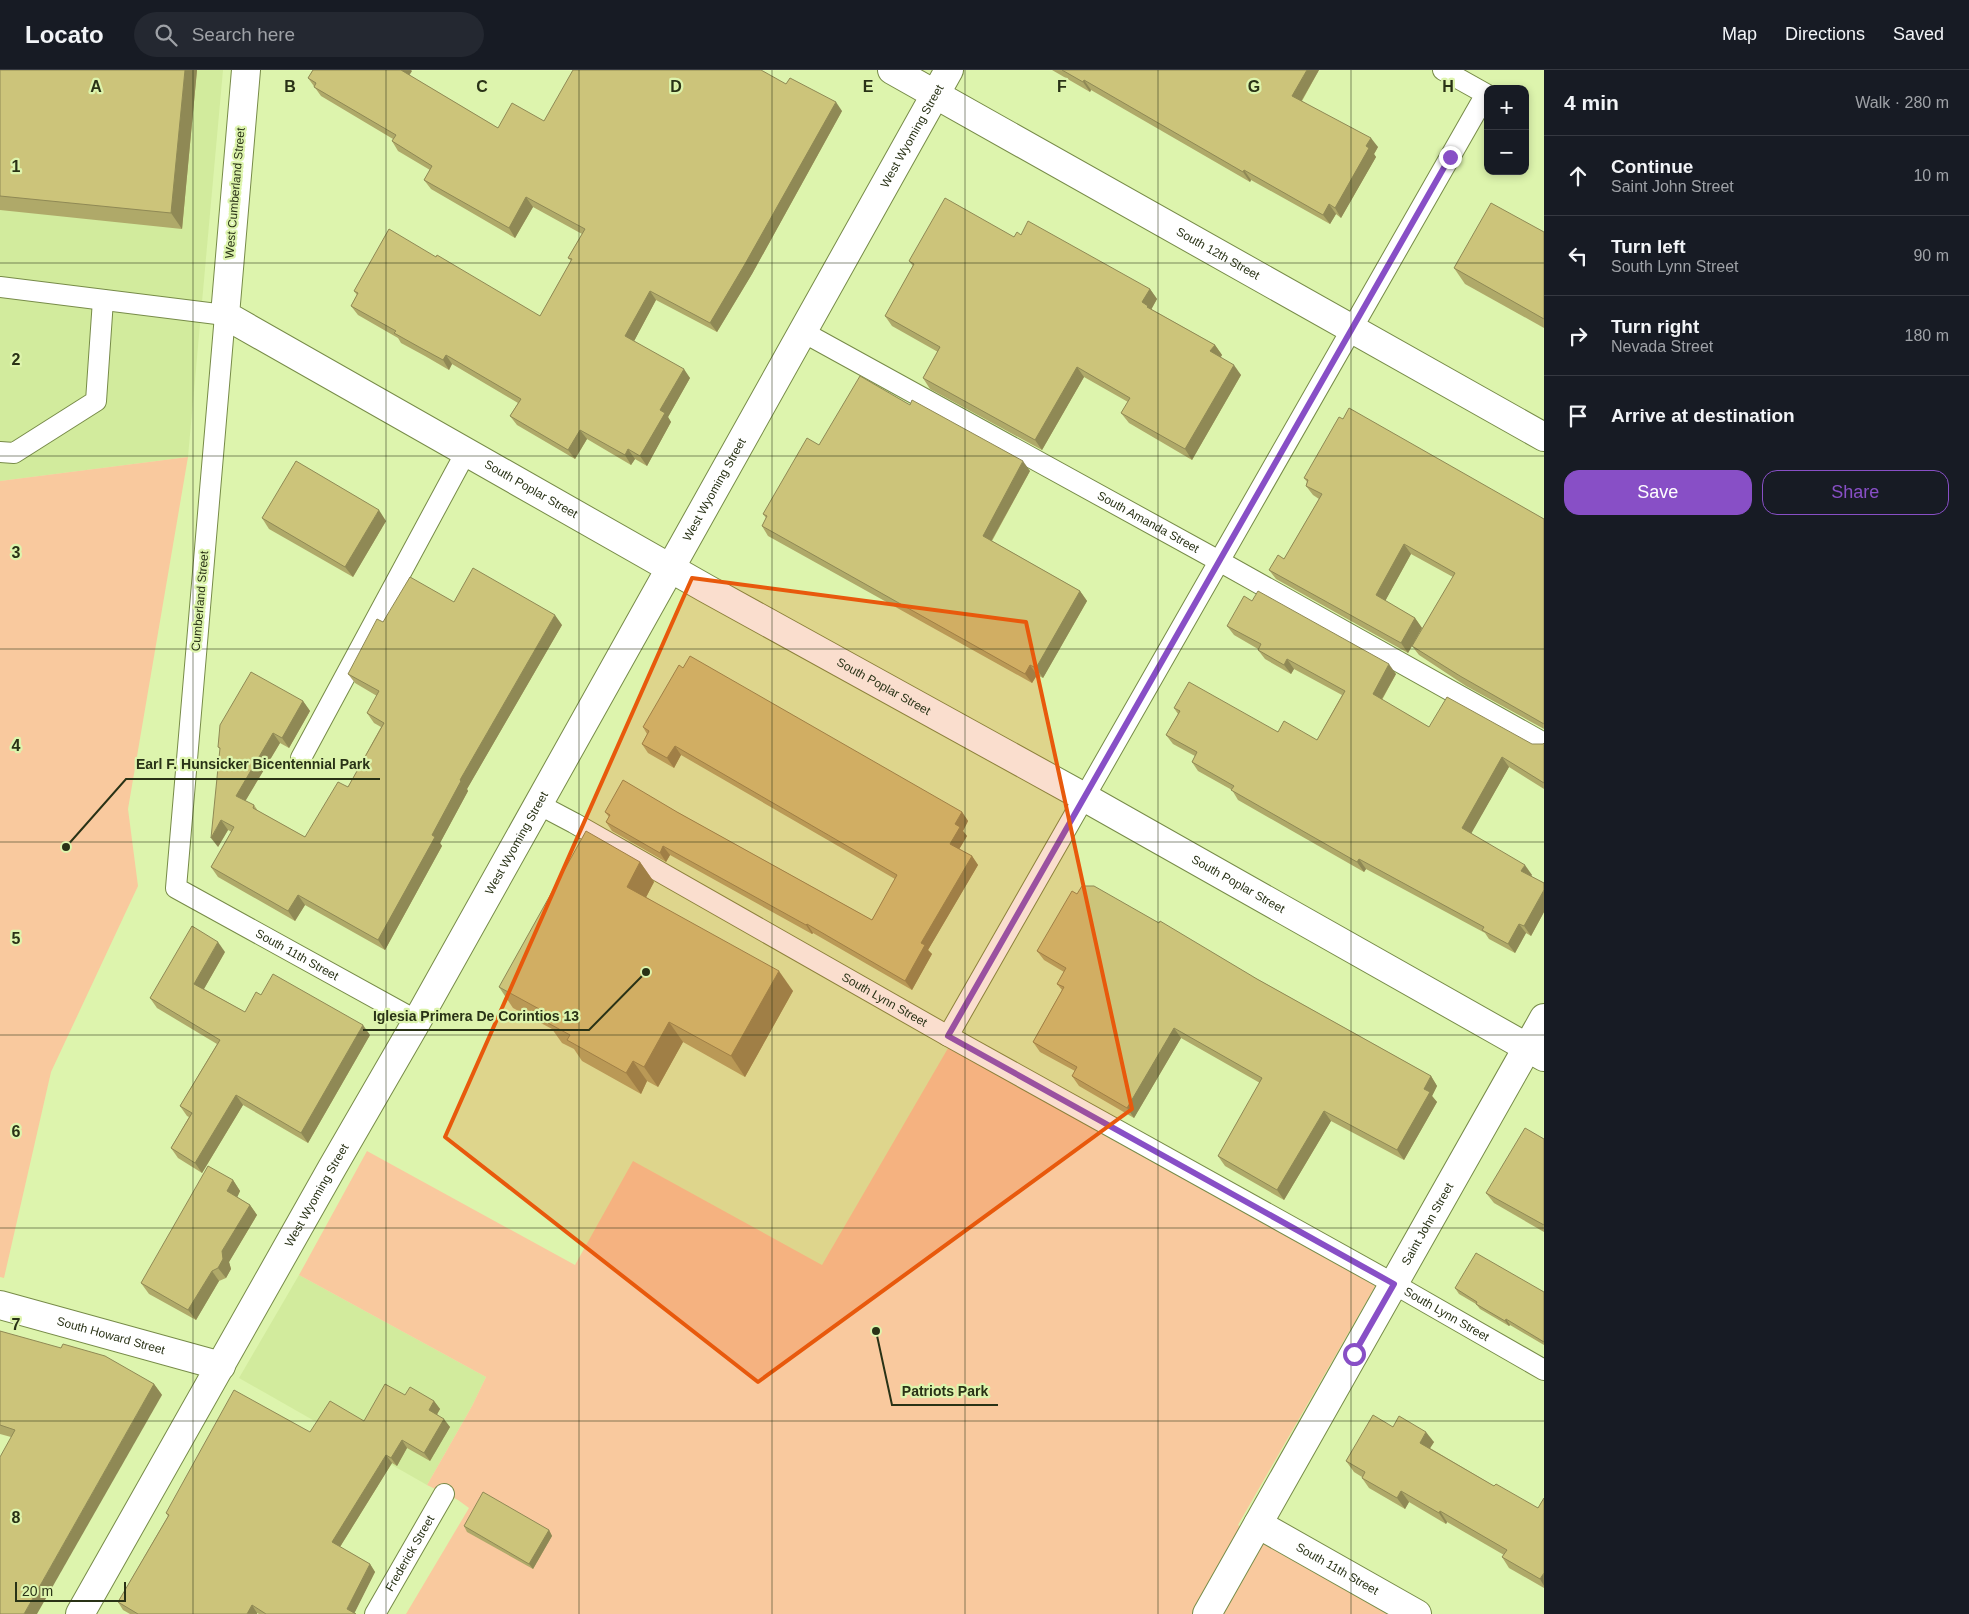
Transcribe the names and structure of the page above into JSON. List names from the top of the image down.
{
  "streets": {
    "street": [
      "West Wyoming Street",
      "West Cumberland Street",
      "South 12th Street",
      "South Poplar Street",
      "South 11th Street",
      "Saint John Street",
      "South Howard Street"
    ],
    "lane": [
      "South Amanda Street",
      "Cumberland Street",
      "South Lynn Street",
      "Frederick Street"
    ]
  },
  "crossings": [
    ["West Wyoming Street", "South 12th Street"],
    ["West Wyoming Street", "South Poplar Street"],
    ["West Wyoming Street", "South Amanda Street"],
    ["West Wyoming Street", "South 11th Street"],
    ["West Wyoming Street", "South Lynn Street"],
    ["West Wyoming Street", "South Howard Street"],
    ["West Cumberland Street", "South Poplar Street"],
    ["West Cumberland Street", "Cumberland Street"],
    ["South Poplar Street", "Cumberland Street"],
    ["South Poplar Street", "Saint John Street"],
    ["Cumberland Street", "South 11th Street"],
    ["South 11th Street", "Saint John Street"],
    ["South Lynn Street", "Saint John Street"]
  ],
  "places": ["Earl F. Hunsicker Bicentennial Park", "Iglesia Primera De Corintios 13", "Patriots Park"],
  "scale_bar": "20 m",
  "page": {
    "header": "Locato",
    "search": "Search here",
    "nav": ["Map", "Directions", "Saved"],
    "heading": ["4 min", "Walk · 280 m"],
    "map_buttons": ["+", "−"],
    "list": [
      ["Continue", "Saint John Street", "10 m"],
      ["Turn left", "South Lynn Street", "90 m"],
      ["Turn right", "Nevada Street", "180 m"],
      "Arrive at destination"
    ],
    "buttons": ["Save", "Share"],
    "scale": "20 m"
  },
  "grid": {
    "columns": [
      "A",
      "B",
      "C",
      "D",
      "E",
      "F",
      "G",
      "H"
    ],
    "rows": [
      "1",
      "2",
      "3",
      "4",
      "5",
      "6",
      "7",
      "8"
    ]
  }
}
